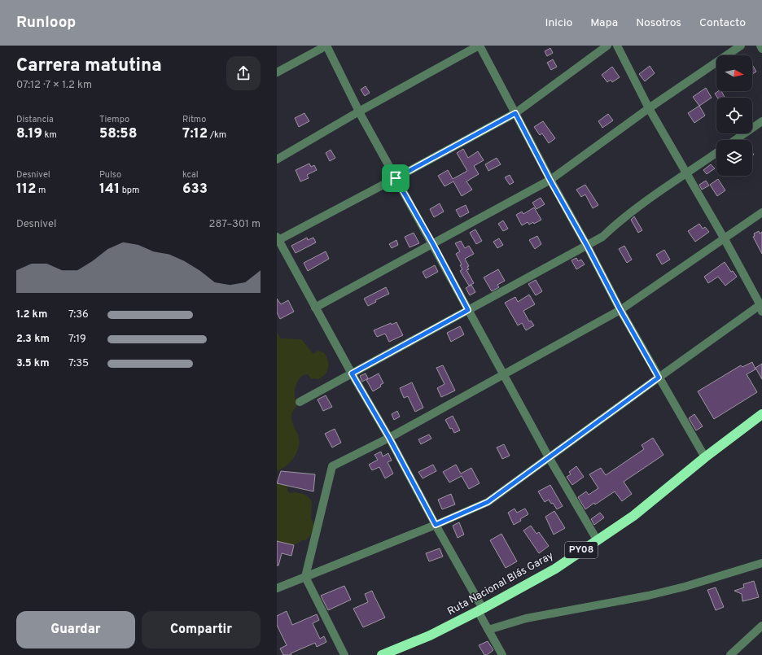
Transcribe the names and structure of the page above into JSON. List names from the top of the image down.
{
  "streets": {
    "highway": ["PY08", "Ruta Nacional Blás Garay"]
  },
  "north": "right",
  "page": {
    "header": "Runloop",
    "nav": [
      "Inicio",
      "Mapa",
      "Nosotros",
      "Contacto"
    ],
    "heading": ["Carrera matutina", "07:12 · 7 × 1.2 km"],
    "stats": [
      ["Distancia", "8.19 km"],
      ["Tiempo", "58:58"],
      ["Ritmo", "7:12 /km"],
      ["Desnivel", "112 m"],
      ["Pulso", "141 bpm"],
      ["kcal", "633"]
    ],
    "chart": ["Desnivel", "287–301 m"],
    "list": [
      {
        "name": "1.2 km",
        "note": "7:36"
      },
      {
        "name": "2.3 km",
        "note": "7:19"
      },
      {
        "name": "3.5 km",
        "note": "7:35"
      }
    ],
    "buttons": ["Guardar", "Compartir"]
  }
}
